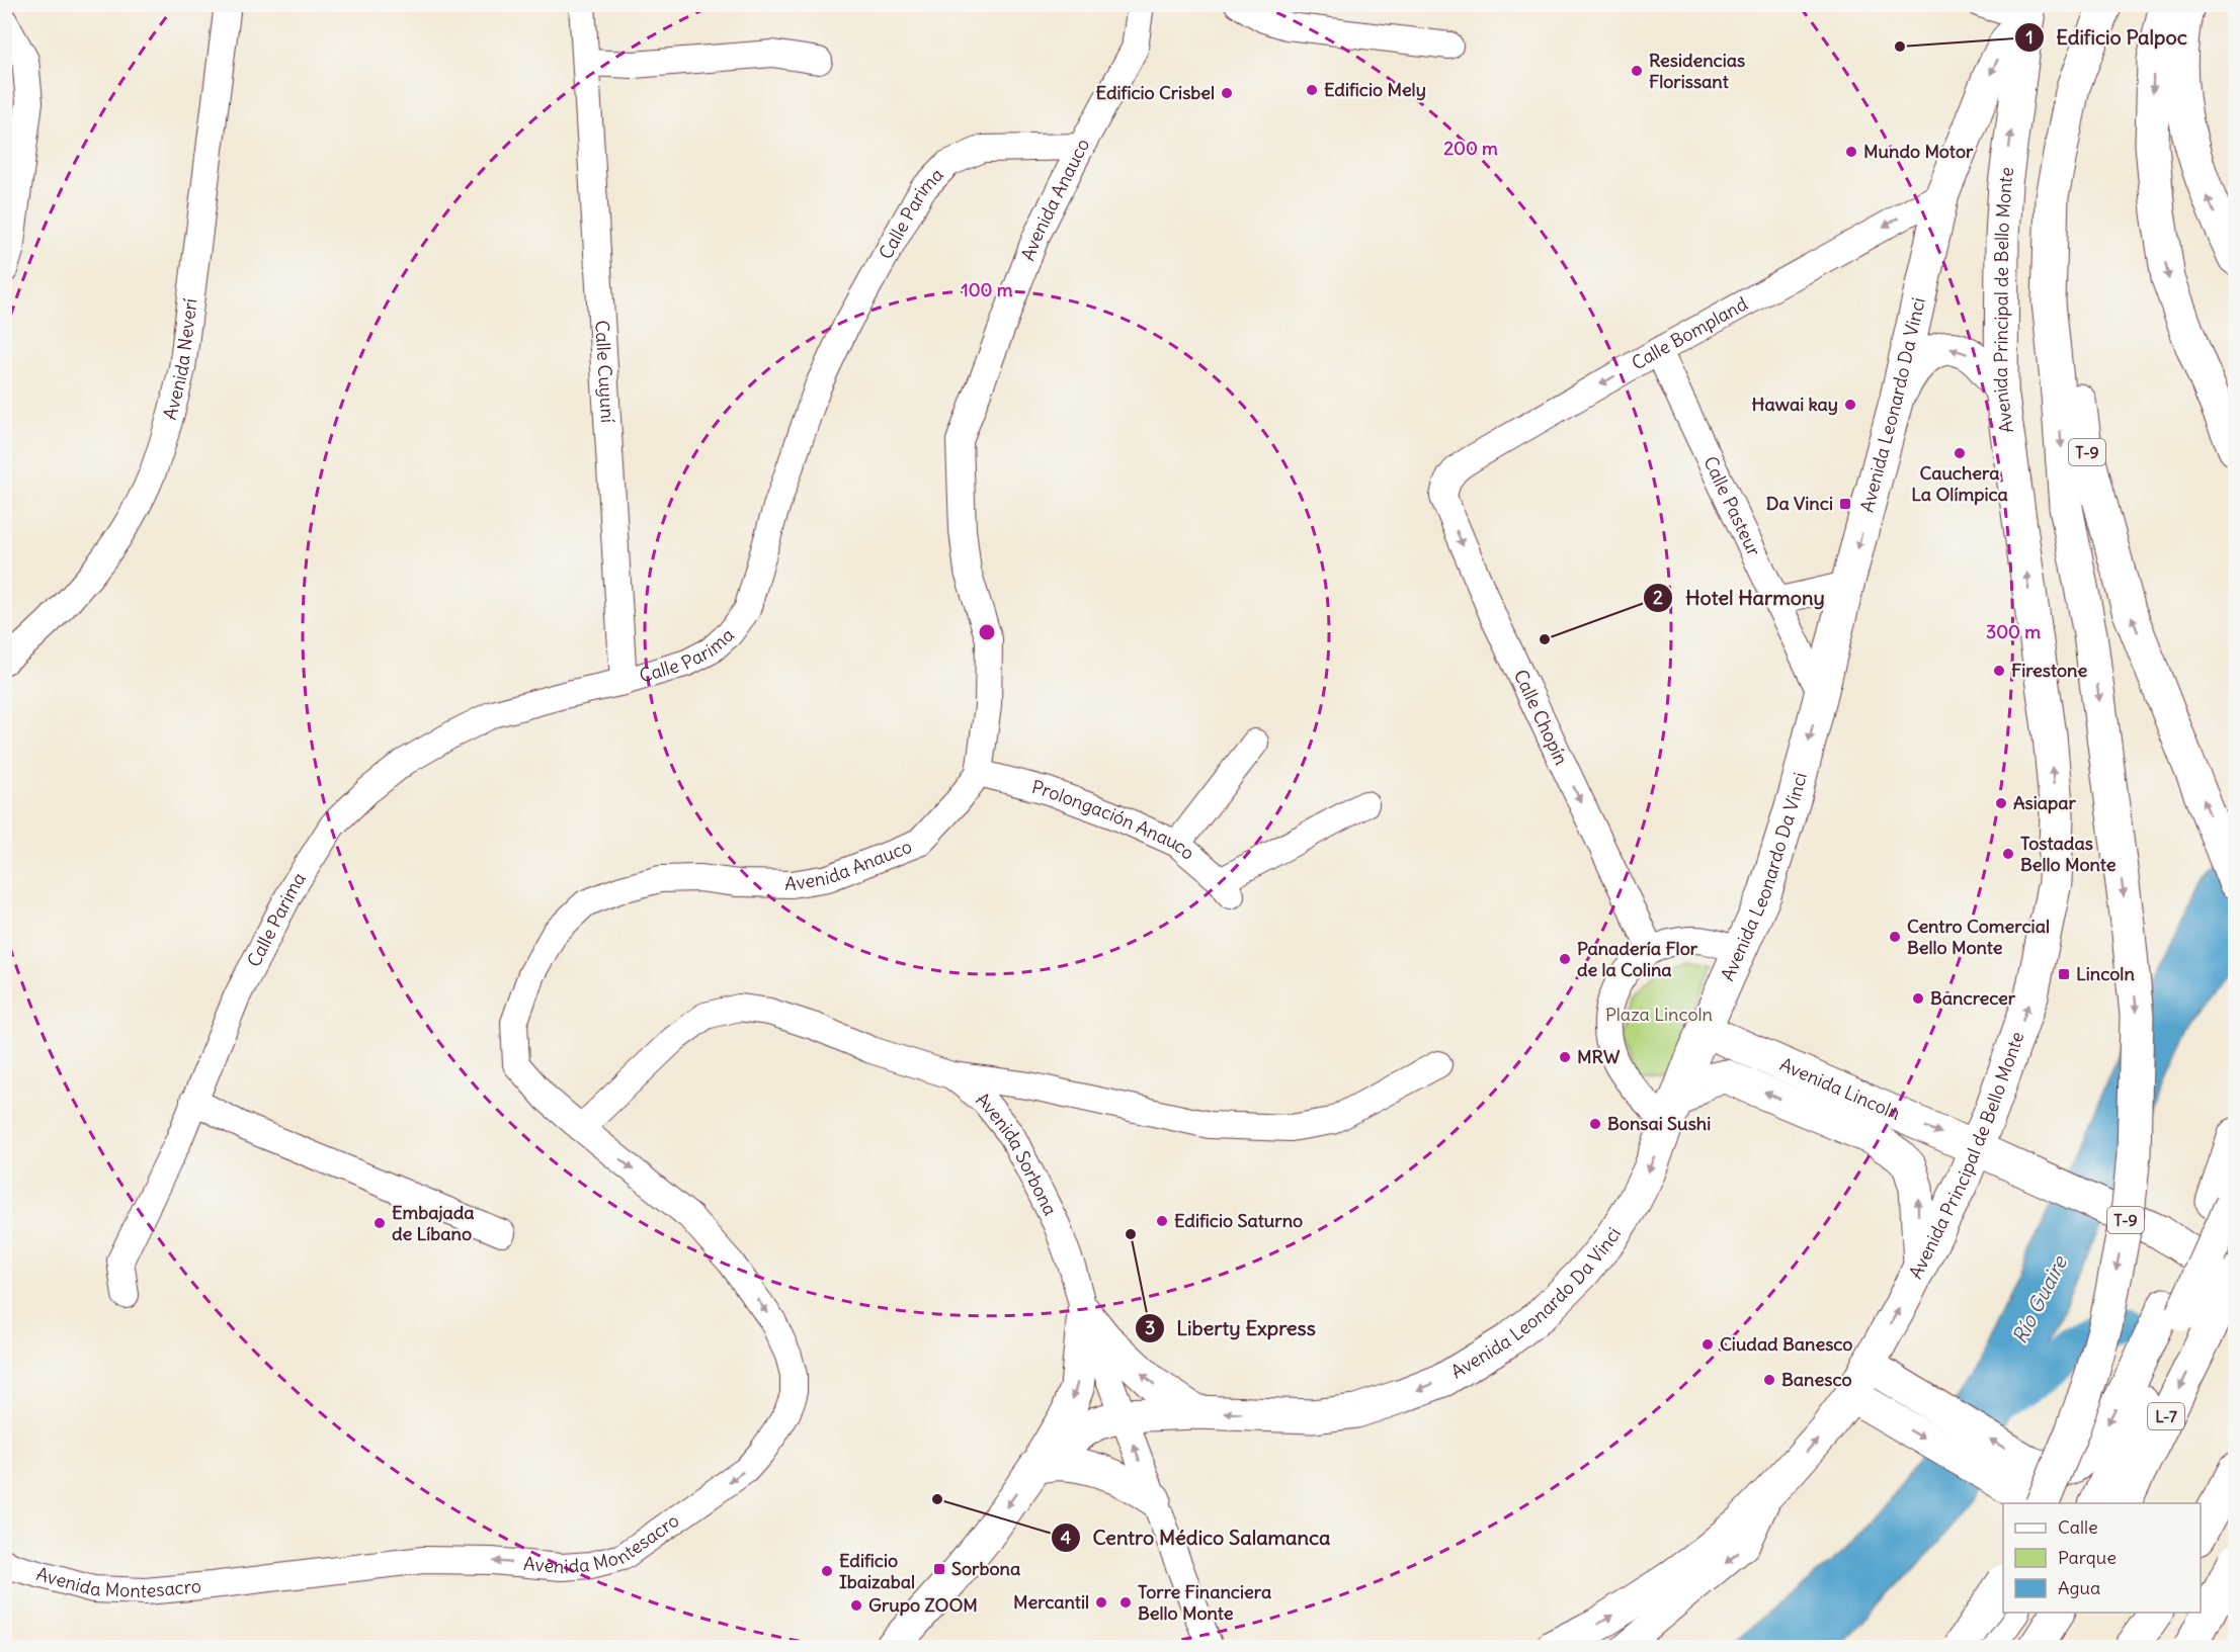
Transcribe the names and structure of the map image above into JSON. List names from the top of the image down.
{
  "streets": {
    "main road": [
      "Avenida Principal de Bello Monte",
      "Avenida Leonardo Da Vinci",
      "T-9",
      "Avenida Lincoln",
      "L-7"
    ],
    "street": [
      "Avenida Anauco",
      "Calle Parima",
      "Calle Bompland",
      "Avenida Neverí",
      "Calle Cuyuní",
      "Calle Pasteur",
      "Calle Chopín",
      "Prolongación Anauco",
      "Avenida Sorbona",
      "Avenida Montesacro"
    ]
  },
  "crossings": [
    ["Avenida Anauco", "Calle Parima"],
    ["Avenida Anauco", "Prolongación Anauco"],
    ["Avenida Anauco", "Avenida Sorbona"],
    ["Avenida Anauco", "Avenida Montesacro"],
    ["Calle Parima", "Calle Cuyuní"],
    ["Avenida Principal de Bello Monte", "Avenida Leonardo Da Vinci"],
    ["Avenida Principal de Bello Monte", "Avenida Lincoln"],
    ["Calle Bompland", "Avenida Leonardo Da Vinci"],
    ["Calle Bompland", "Calle Pasteur"],
    ["Calle Bompland", "Calle Chopín"],
    ["Avenida Leonardo Da Vinci", "Calle Pasteur"],
    ["Avenida Leonardo Da Vinci", "Avenida Lincoln"],
    ["Avenida Leonardo Da Vinci", "Avenida Sorbona"],
    ["Avenida Sorbona", "Avenida Montesacro"]
  ],
  "one_way": [
    "Calle Bompland",
    "Avenida Leonardo Da Vinci",
    "Calle Chopín",
    "Avenida Lincoln"
  ],
  "water": ["Río Guaire"],
  "parks": ["Plaza Lincoln"],
  "places": {
    "other": [
      "Edificio Palpoc",
      "Residencias Florissant",
      "Edificio Mely",
      "Edificio Crisbel",
      "Mundo Motor",
      "Hawai kay",
      "Cauchera La Olímpica",
      "Hotel Harmony",
      "Firestone",
      "Asiapar",
      "Tostadas Bello Monte",
      "Centro Comercial Bello Monte",
      "Panadería Flor de la Colina",
      "Bancrecer",
      "MRW",
      "Bonsai Sushi",
      "Edificio Saturno",
      "Embajada de Líbano",
      "Liberty Express",
      "Ciudad Banesco",
      "Banesco",
      "Centro Médico Salamanca",
      "Edificio Ibaizabal",
      "Mercantil",
      "Torre Financiera Bello Monte",
      "Grupo ZOOM"
    ],
    "transit": ["Da Vinci", "Lincoln", "Sorbona"]
  },
  "legend": ["Calle", "Parque", "Agua"],
  "rings": ["200 m", "100 m", "300 m"]
}
